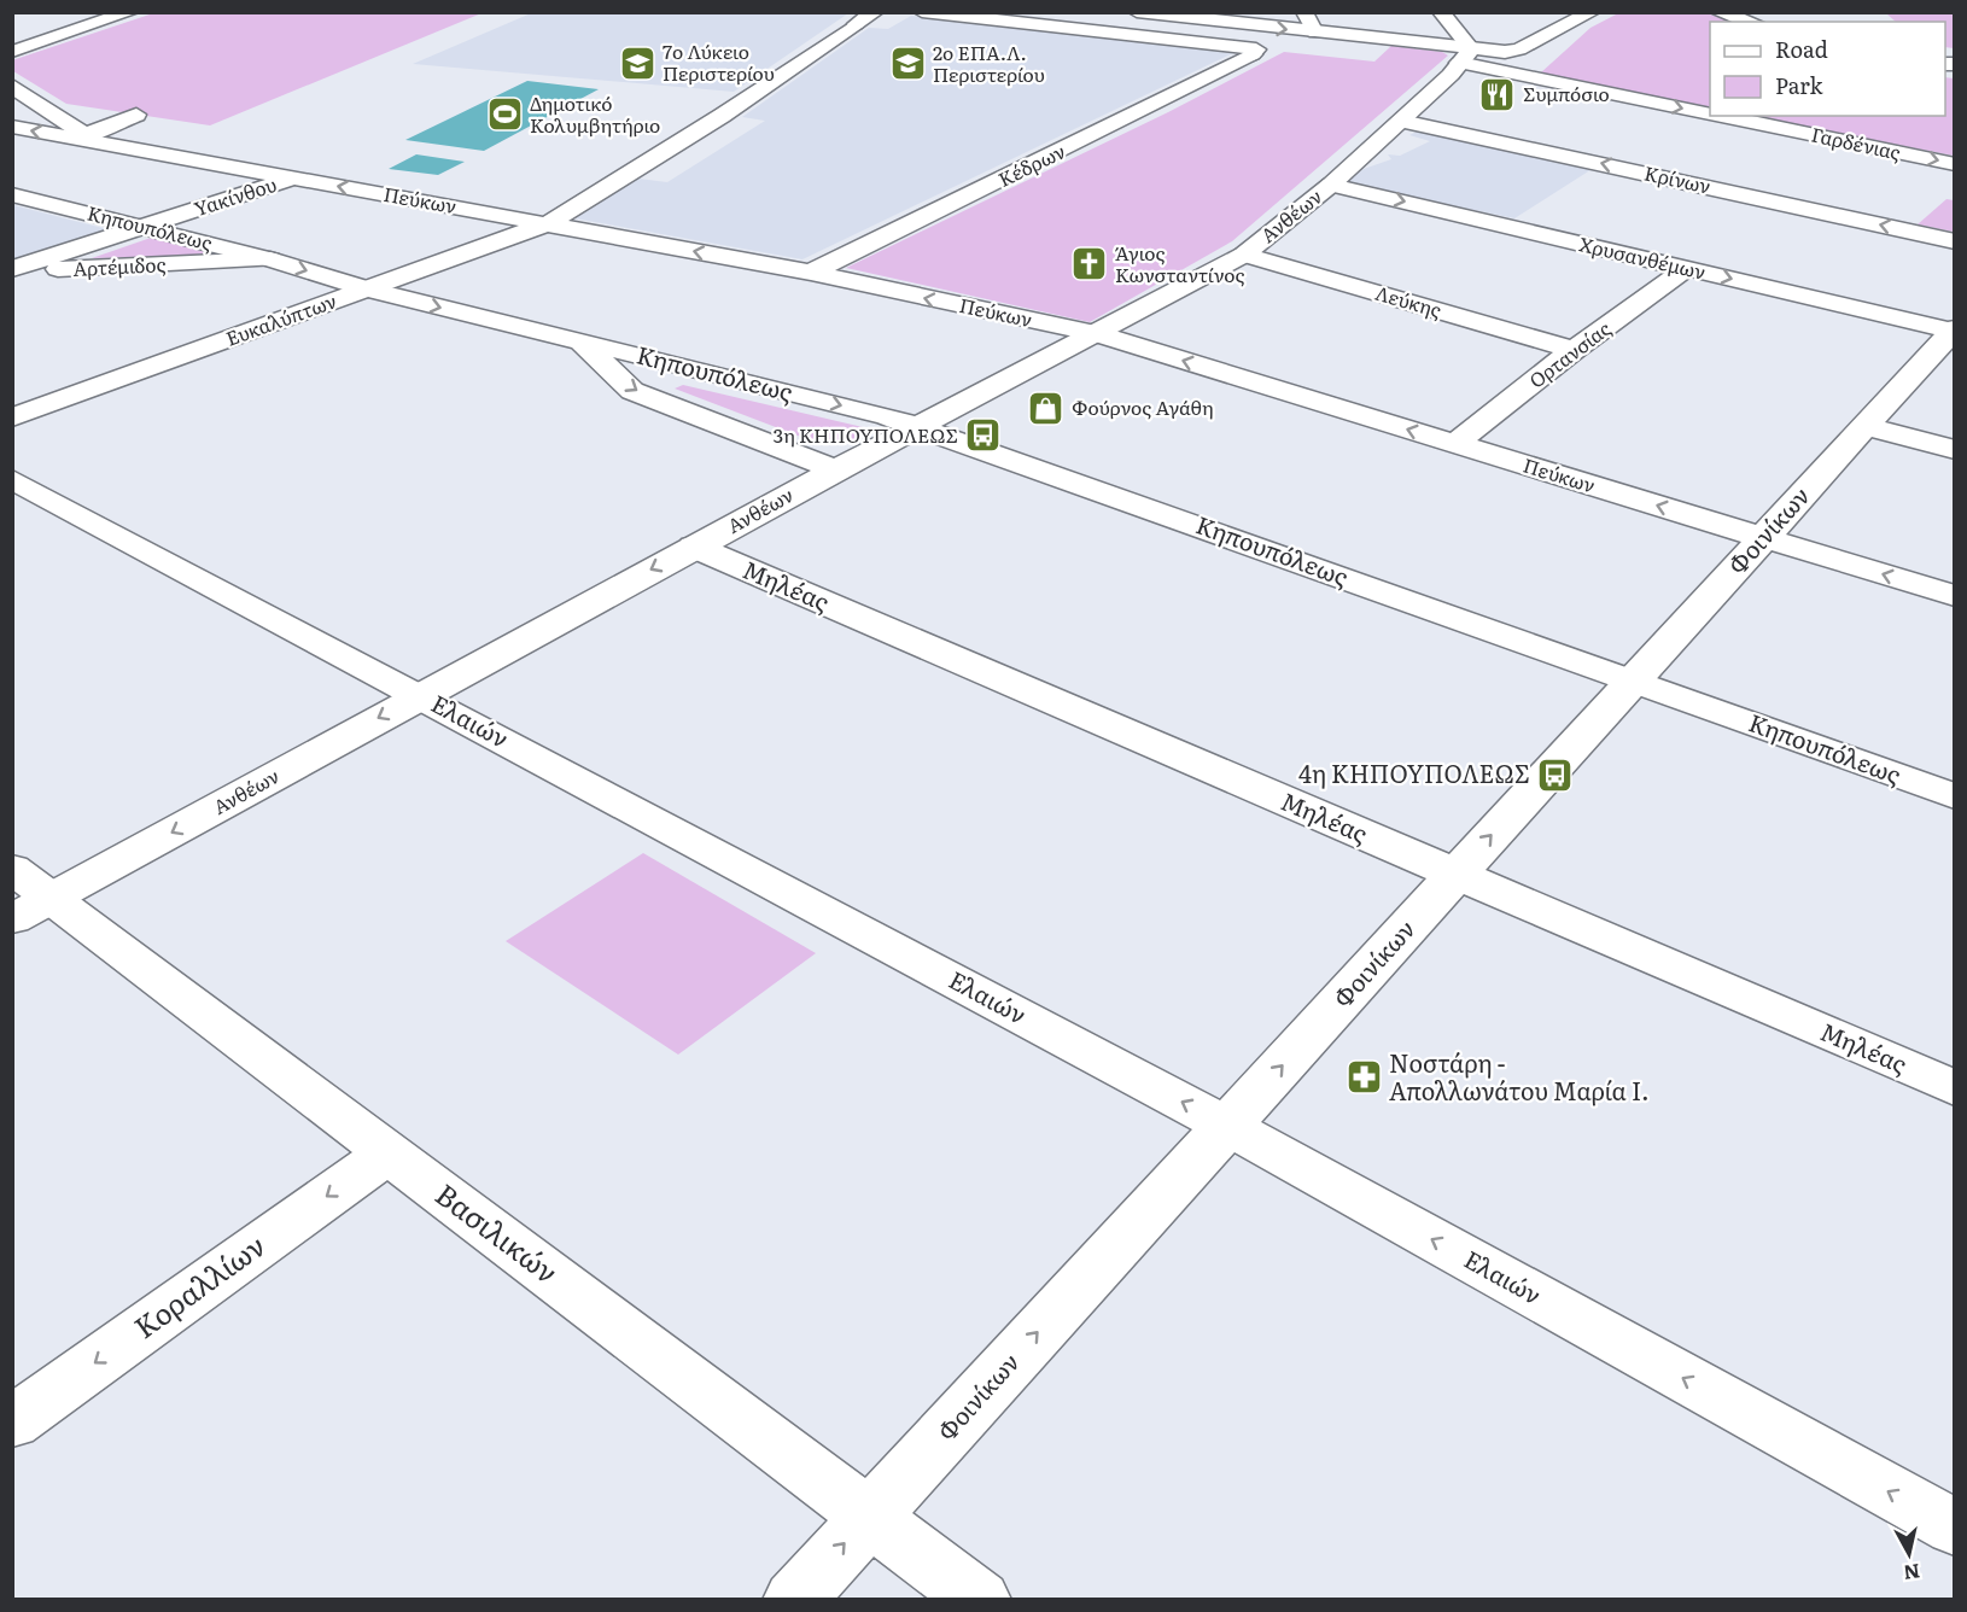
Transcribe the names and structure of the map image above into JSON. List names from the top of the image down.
{
  "streets": {
    "street": [
      "Γαρδένιας",
      "Κέδρων",
      "Κρίνων",
      "Υακίνθου",
      "Πεύκων",
      "Ανθέων",
      "Κηπουπόλεως",
      "Χρυσανθέμων",
      "Αρτέμιδος",
      "Λεύκης",
      "Ευκαλύπτων",
      "Ορτανσίας",
      "Φοινίκων",
      "Μηλέας",
      "Ελαιών",
      "Βασιλικών",
      "Κοραλλίων"
    ]
  },
  "crossings": [
    ["Γαρδένιας", "Ανθέων"],
    ["Κέδρων", "Πεύκων"],
    ["Κρίνων", "Ανθέων"],
    ["Υακίνθου", "Πεύκων"],
    ["Υακίνθου", "Κηπουπόλεως"],
    ["Υακίνθου", "Αρτέμιδος"],
    ["Πεύκων", "Ανθέων"],
    ["Πεύκων", "Ευκαλύπτων"],
    ["Πεύκων", "Ορτανσίας"],
    ["Πεύκων", "Φοινίκων"],
    ["Ανθέων", "Κηπουπόλεως"],
    ["Ανθέων", "Χρυσανθέμων"],
    ["Ανθέων", "Λεύκης"],
    ["Ανθέων", "Μηλέας"],
    ["Ανθέων", "Ελαιών"],
    ["Ανθέων", "Βασιλικών"],
    ["Κηπουπόλεως", "Αρτέμιδος"],
    ["Κηπουπόλεως", "Ευκαλύπτων"],
    ["Κηπουπόλεως", "Φοινίκων"],
    ["Χρυσανθέμων", "Ορτανσίας"],
    ["Χρυσανθέμων", "Φοινίκων"],
    ["Λεύκης", "Ορτανσίας"],
    ["Φοινίκων", "Μηλέας"],
    ["Φοινίκων", "Ελαιών"],
    ["Φοινίκων", "Βασιλικών"],
    ["Βασιλικών", "Κοραλλίων"]
  ],
  "one_way": [
    "Γαρδένιας",
    "Κρίνων",
    "Πεύκων",
    "Ανθέων",
    "Κηπουπόλεως",
    "Φοινίκων",
    "Ελαιών",
    "Κοραλλίων"
  ],
  "places": {
    "school or university": ["7ο Λύκειο Περιστερίου", "2ο ΕΠΑ.Λ. Περιστερίου"],
    "restaurant": ["Συμπόσιο"],
    "sports": ["Δημοτικό Κολυμβητήριο"],
    "church": ["Άγιος Κωνσταντίνος"],
    "shop": ["Φούρνος Αγάθη"],
    "bus stop": ["3η ΚΗΠΟΥΠΟΛΕΩΣ", "4η ΚΗΠΟΥΠΟΛΕΩΣ"],
    "pharmacy": ["Νοστάρη - Απολλωνάτου Μαρία Ι."]
  },
  "legend": ["Road", "Park"],
  "north": "bottom"
}
